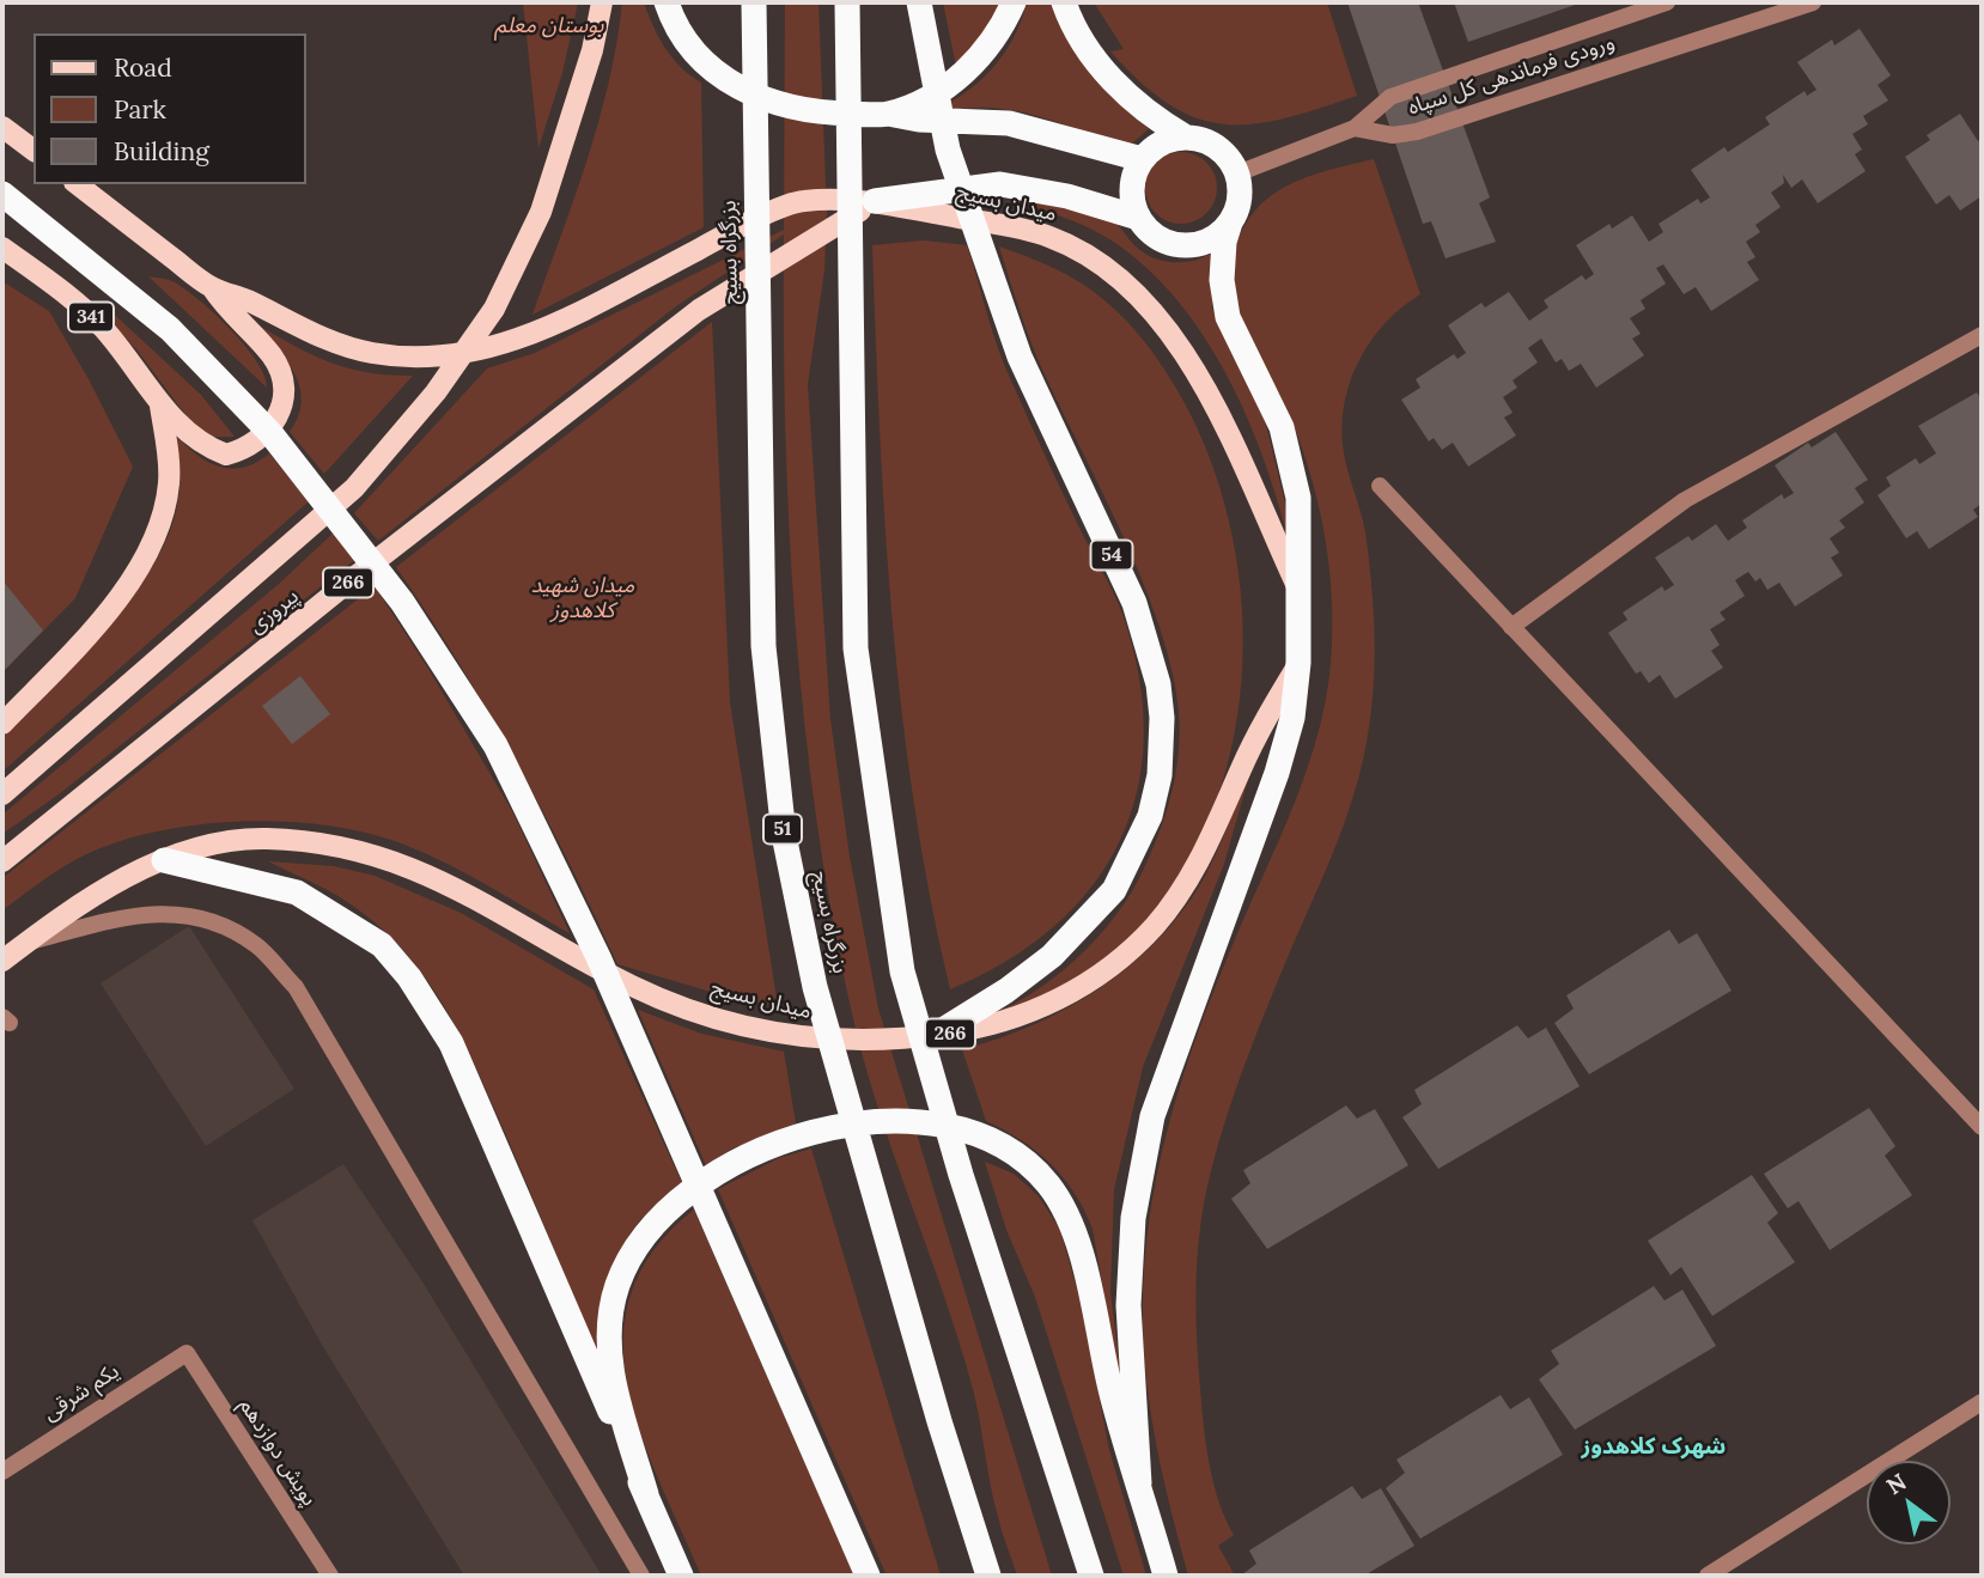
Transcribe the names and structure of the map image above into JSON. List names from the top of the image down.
{
  "streets": {
    "highway": ["بزرگراه بسیج", "54", "51"],
    "main road": [
      "میدان بسیج",
      "341",
      "266",
      "پیروزی"
    ],
    "street": ["ورودی فرماندهی کل سپاه", "یکم شرقی", "پویش دوازدهم"]
  },
  "crossings": [
    ["میدان بسیج", "54"],
    ["میدان بسیج", "266"],
    ["میدان بسیج", "پیروزی"],
    ["یکم شرقی", "پویش دوازدهم"]
  ],
  "districts": ["شهرک کلاهدوز"],
  "parks": ["بوستان معلم", "میدان شهید کلاهدوز"],
  "legend": ["Road", "Park", "Building"],
  "north": "top left"
}
